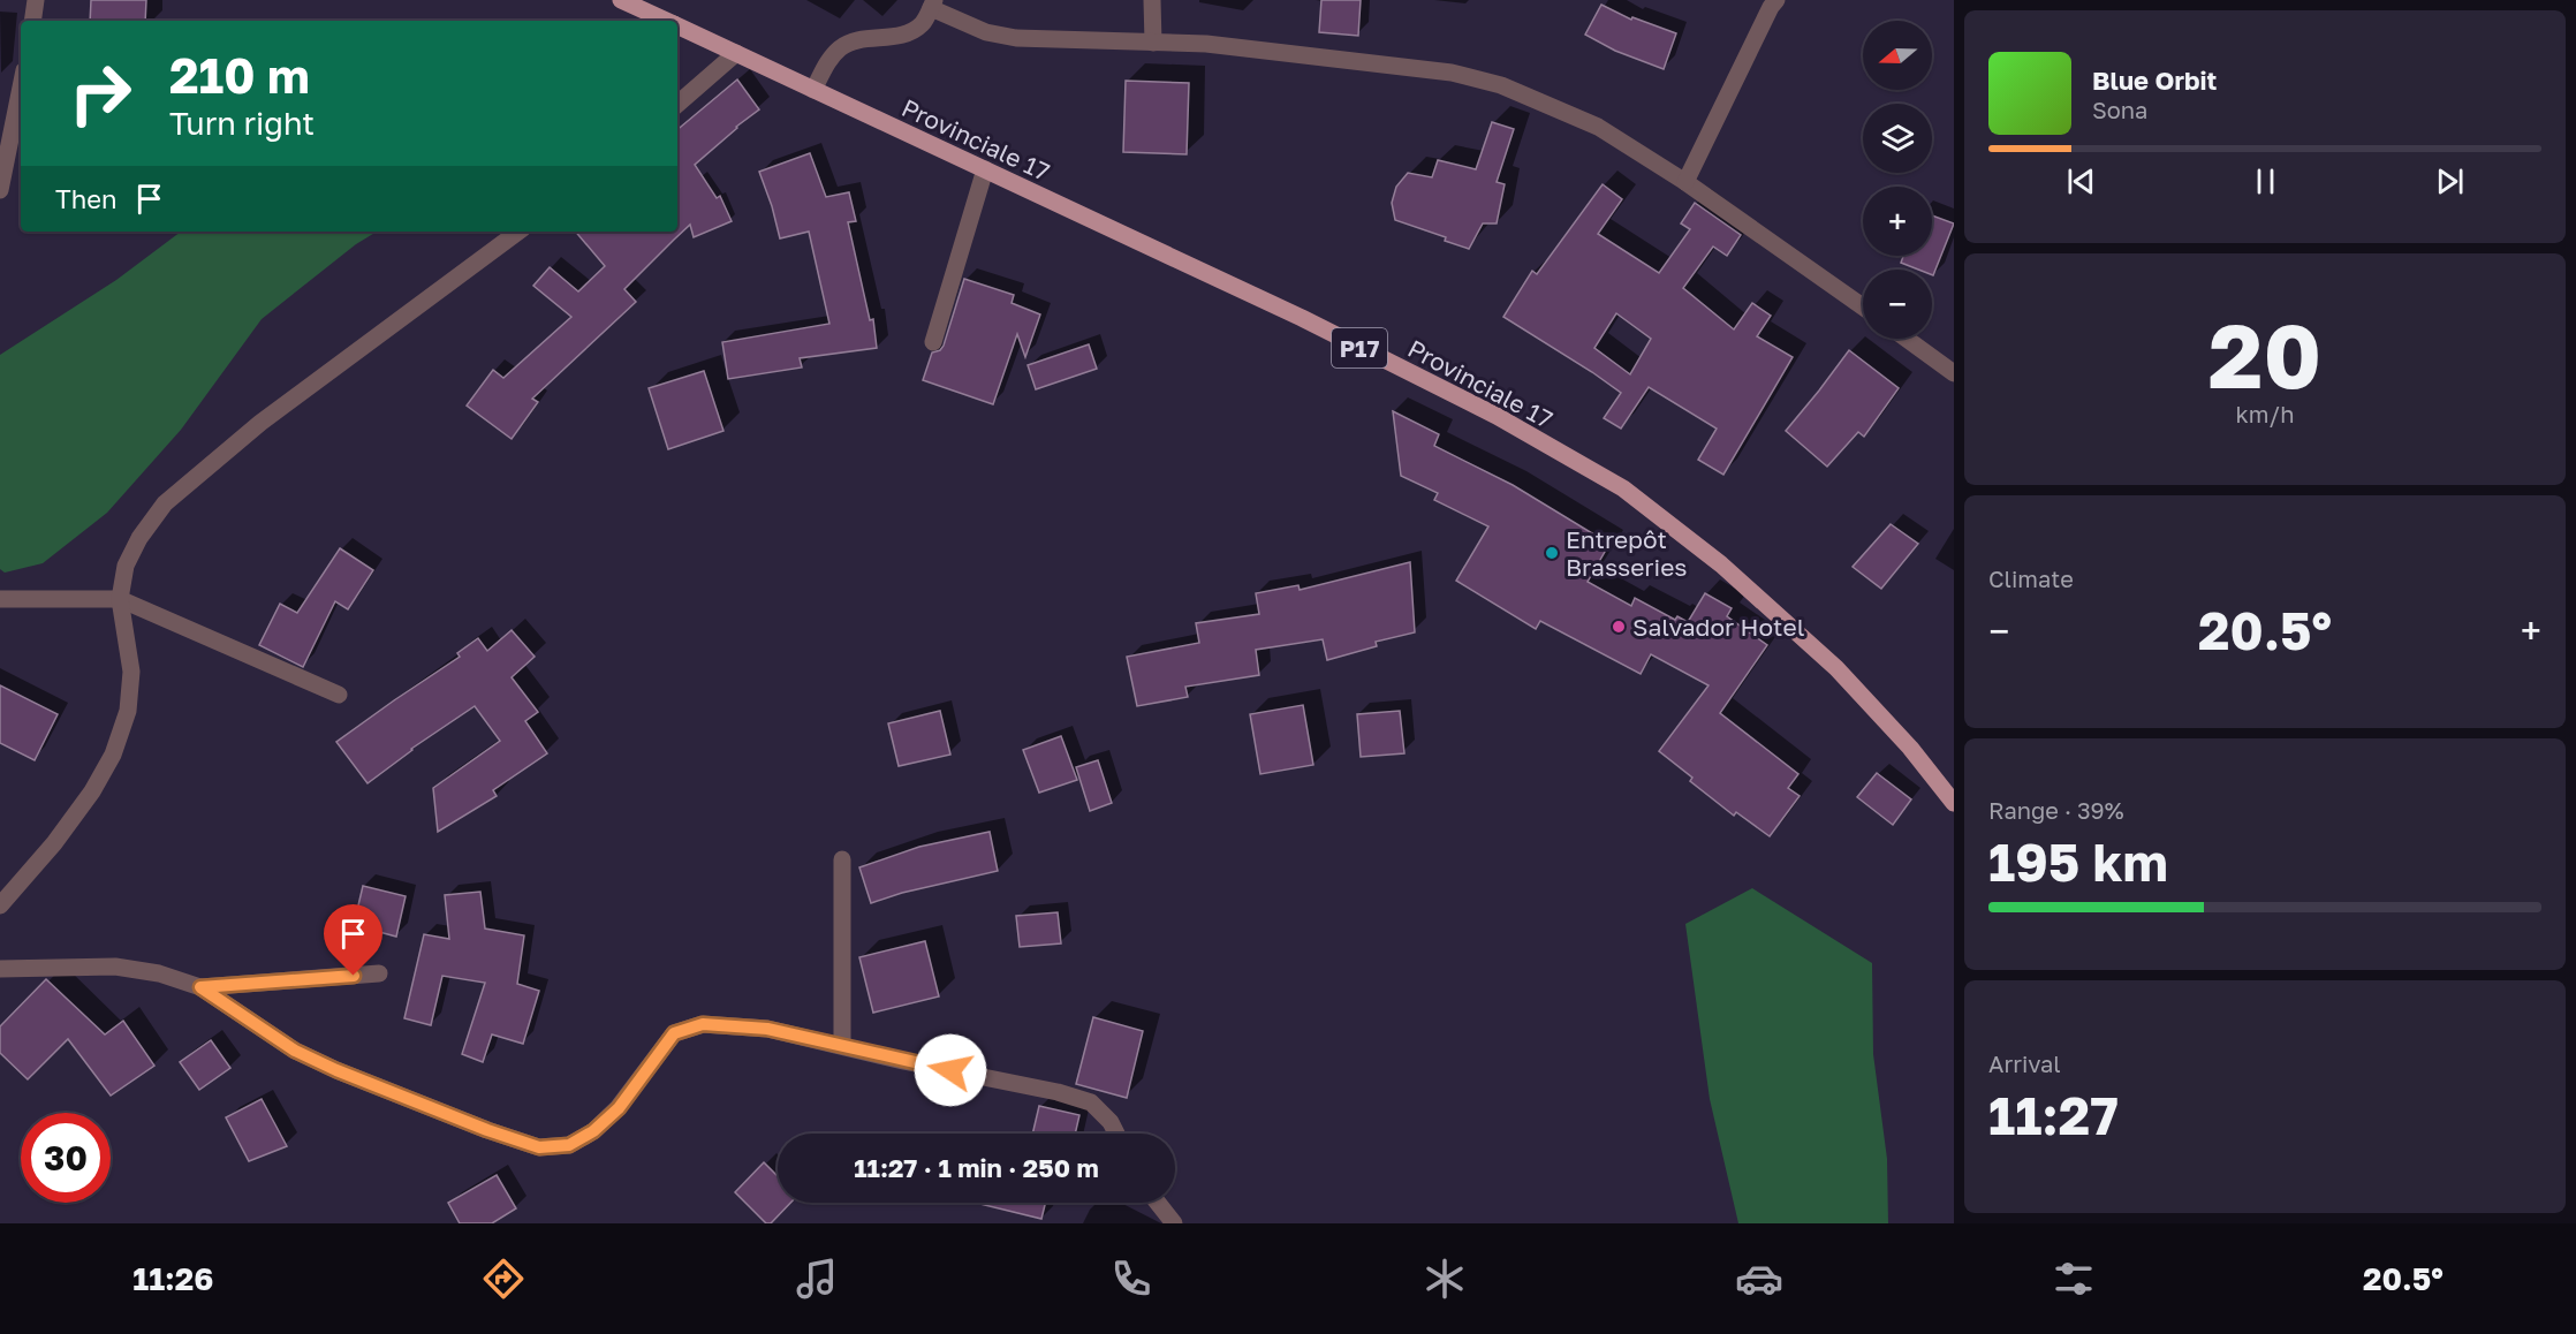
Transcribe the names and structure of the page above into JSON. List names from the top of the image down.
{
  "streets": {
    "main road": ["Provinciale 17", "P17"]
  },
  "places": ["Entrepôt Brasseries", "Salvador Hotel"],
  "north": "left",
  "page": {
    "map_buttons": ["+", "−"],
    "turn": ["210 m", "Turn right"],
    "song": ["Blue Orbit", "Sona"],
    "then": "Then",
    "tile": [
      ["20", "km/h"],
      "Climate",
      ["Range · 39%", "195 km"],
      ["Arrival", "11:27"]
    ],
    "heat": ["−", "20.5°", "+"],
    "limit": "30",
    "trip": "11:27 · 1 min · 250 m",
    "tabs": ["11:26", "20.5°"]
  }
}
